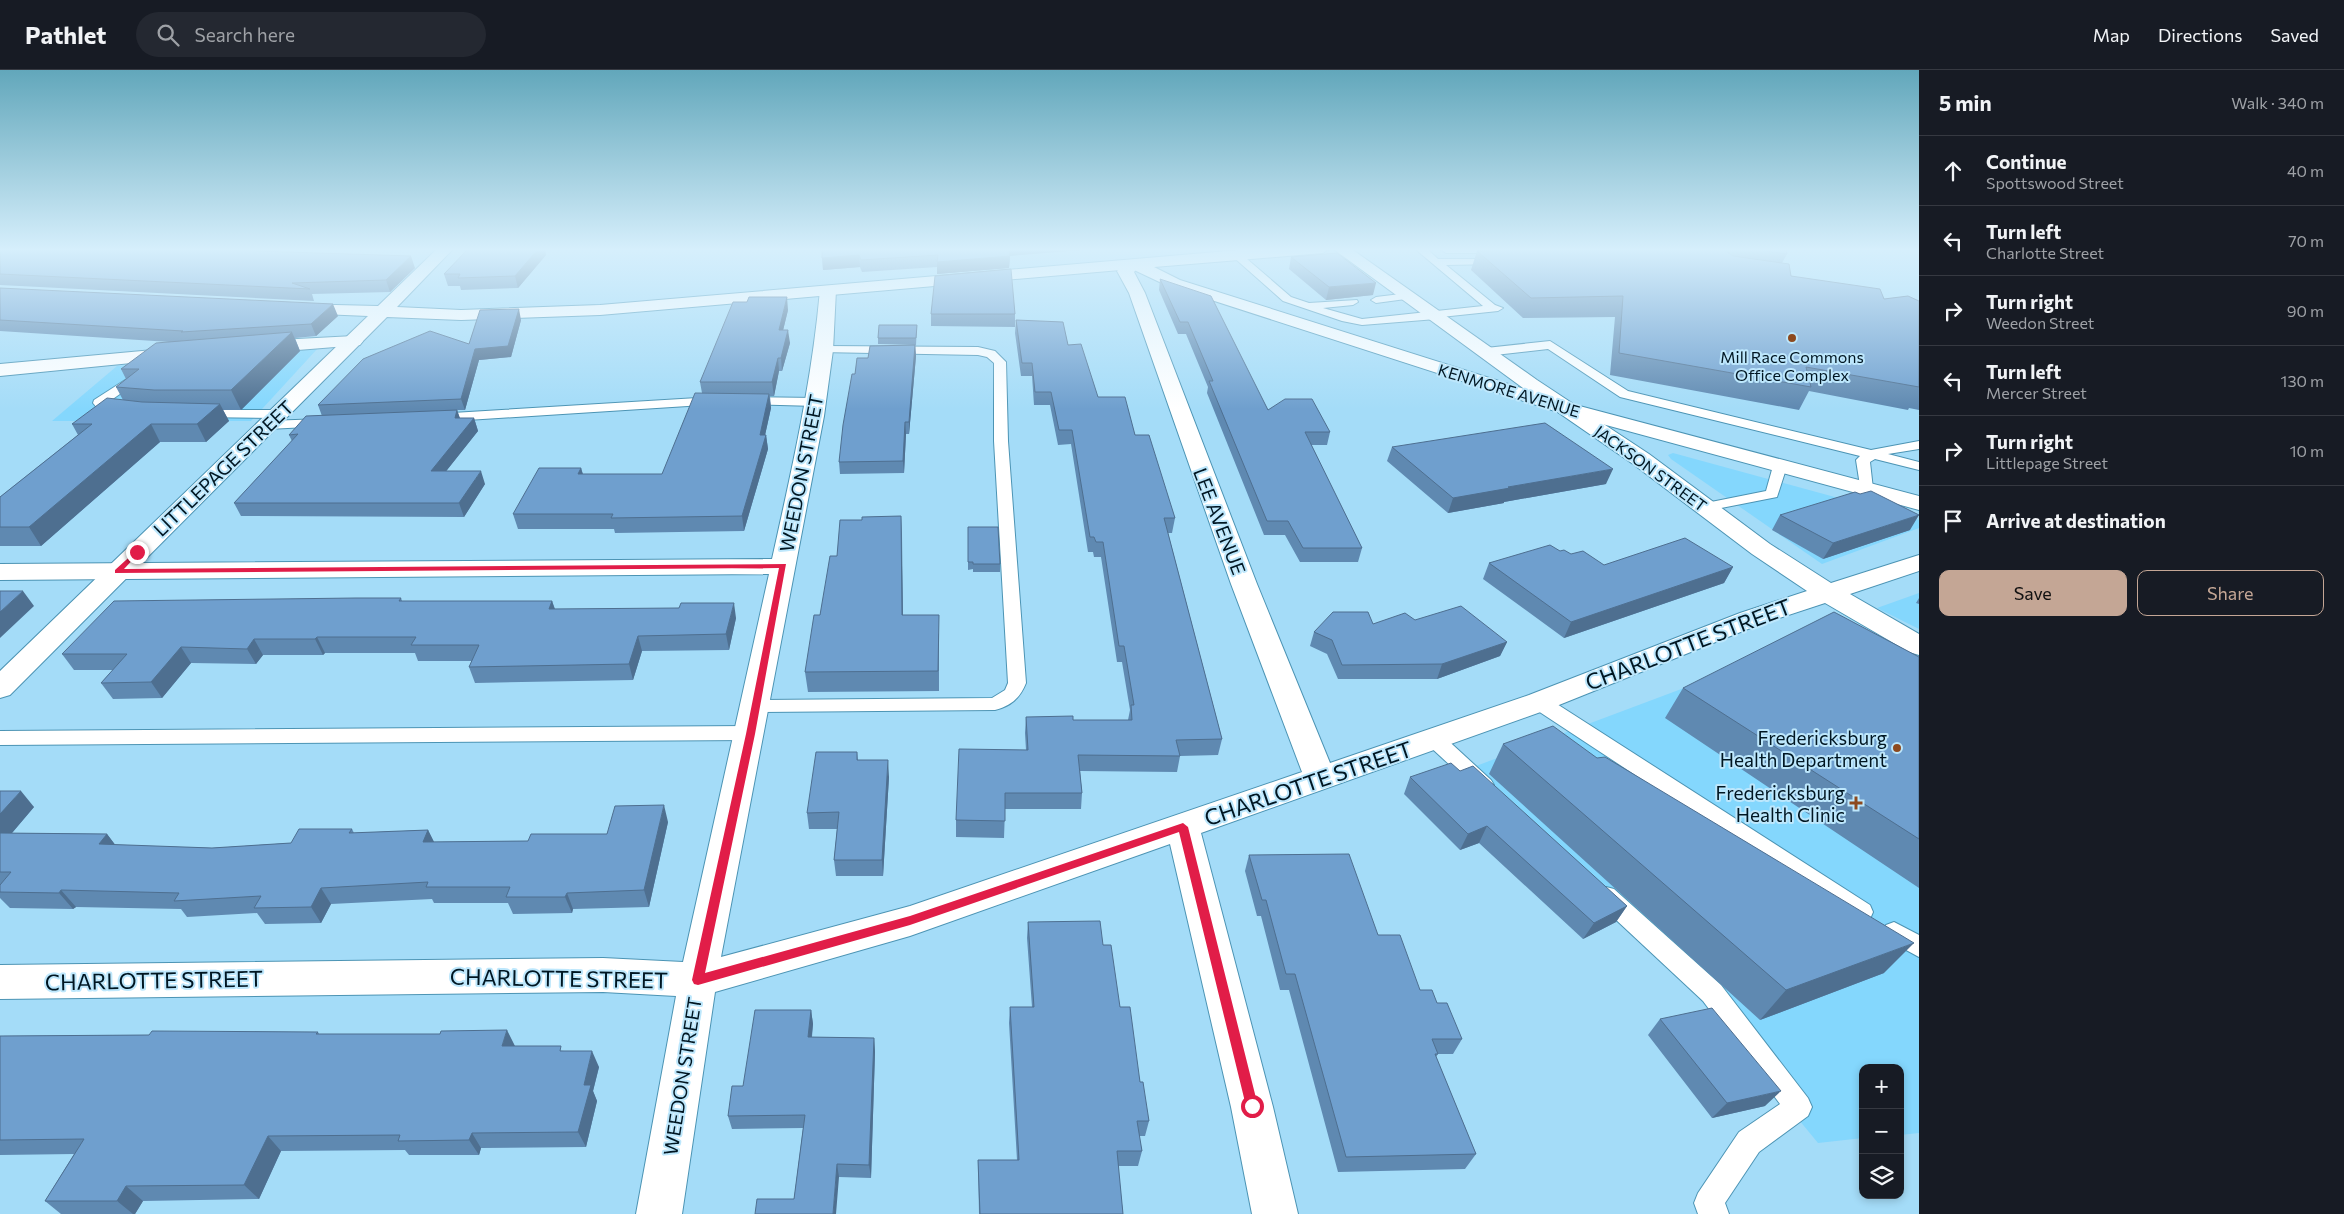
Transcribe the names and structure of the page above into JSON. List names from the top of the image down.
{
  "streets": {
    "street": [
      "KENMORE AVENUE",
      "LITTLEPAGE STREET",
      "JACKSON STREET",
      "WEEDON STREET",
      "LEE AVENUE",
      "CHARLOTTE STREET"
    ]
  },
  "crossings": [
    ["KENMORE AVENUE", "JACKSON STREET"],
    ["JACKSON STREET", "CHARLOTTE STREET"],
    ["WEEDON STREET", "CHARLOTTE STREET"],
    ["LEE AVENUE", "CHARLOTTE STREET"]
  ],
  "places": {
    "other": ["Mill Race Commons Office Complex", "Fredericksburg Health Department"],
    "health": ["Fredericksburg Health Clinic"]
  },
  "page": {
    "header": "Pathlet",
    "search": "Search here",
    "nav": ["Map", "Directions", "Saved"],
    "heading": ["5 min", "Walk · 340 m"],
    "list": [
      ["Continue", "Spottswood Street", "40 m"],
      ["Turn left", "Charlotte Street", "70 m"],
      ["Turn right", "Weedon Street", "90 m"],
      ["Turn left", "Mercer Street", "130 m"],
      ["Turn right", "Littlepage Street", "10 m"],
      "Arrive at destination"
    ],
    "buttons": ["Save", "Share"],
    "map_buttons": ["+", "−"]
  }
}
